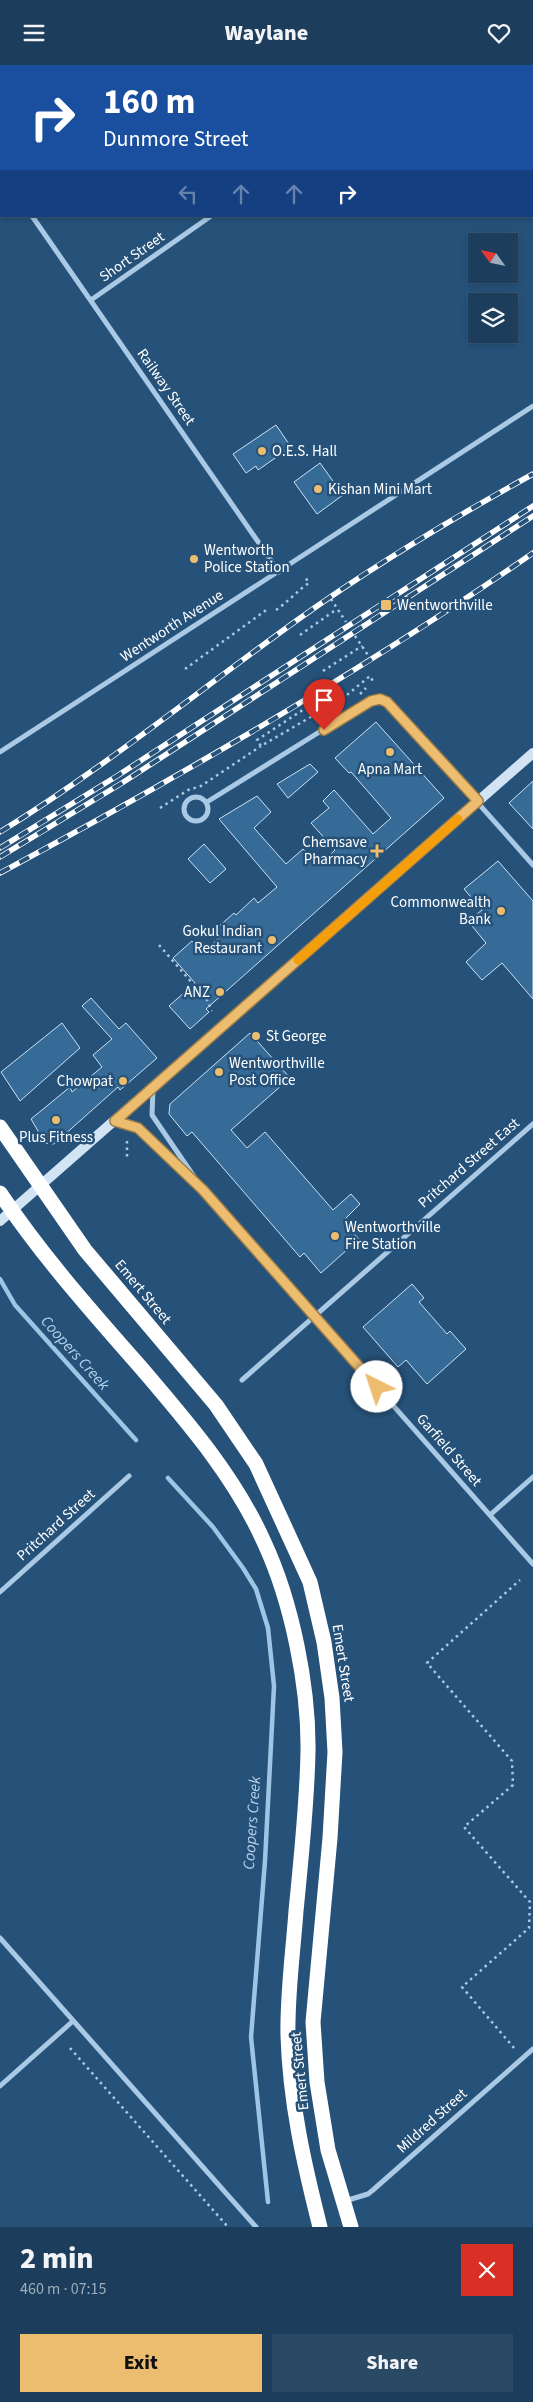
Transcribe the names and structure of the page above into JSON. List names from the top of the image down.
{
  "streets": {
    "highway": ["Emert Street"],
    "street": [
      "Short Street",
      "Railway Street",
      "Wentworth Avenue",
      "Pritchard Street East",
      "Garfield Street",
      "Pritchard Street",
      "Mildred Street"
    ]
  },
  "crossings": [
    ["Short Street", "Railway Street"],
    ["Railway Street", "Wentworth Avenue"],
    ["Pritchard Street East", "Garfield Street"],
    ["Emert Street", "Mildred Street"]
  ],
  "water": ["Coopers Creek"],
  "places": {
    "other": [
      "O.E.S. Hall",
      "Kishan Mini Mart",
      "Wentworth Police Station",
      "Apna Mart",
      "Commonwealth Bank",
      "Gokul Indian Restaurant",
      "ANZ",
      "St George",
      "Wentworthville Post Office",
      "Chowpat",
      "Plus Fitness",
      "Wentworthville Fire Station"
    ],
    "transit": ["Wentworthville"],
    "health": ["Chemsave Pharmacy"]
  },
  "north": "top left",
  "page": {
    "header": "Waylane",
    "turn": ["160 m", "Dunmore Street"],
    "heading": ["2 min", "460 m · 07:15"],
    "buttons": ["Exit", "Share"]
  }
}
